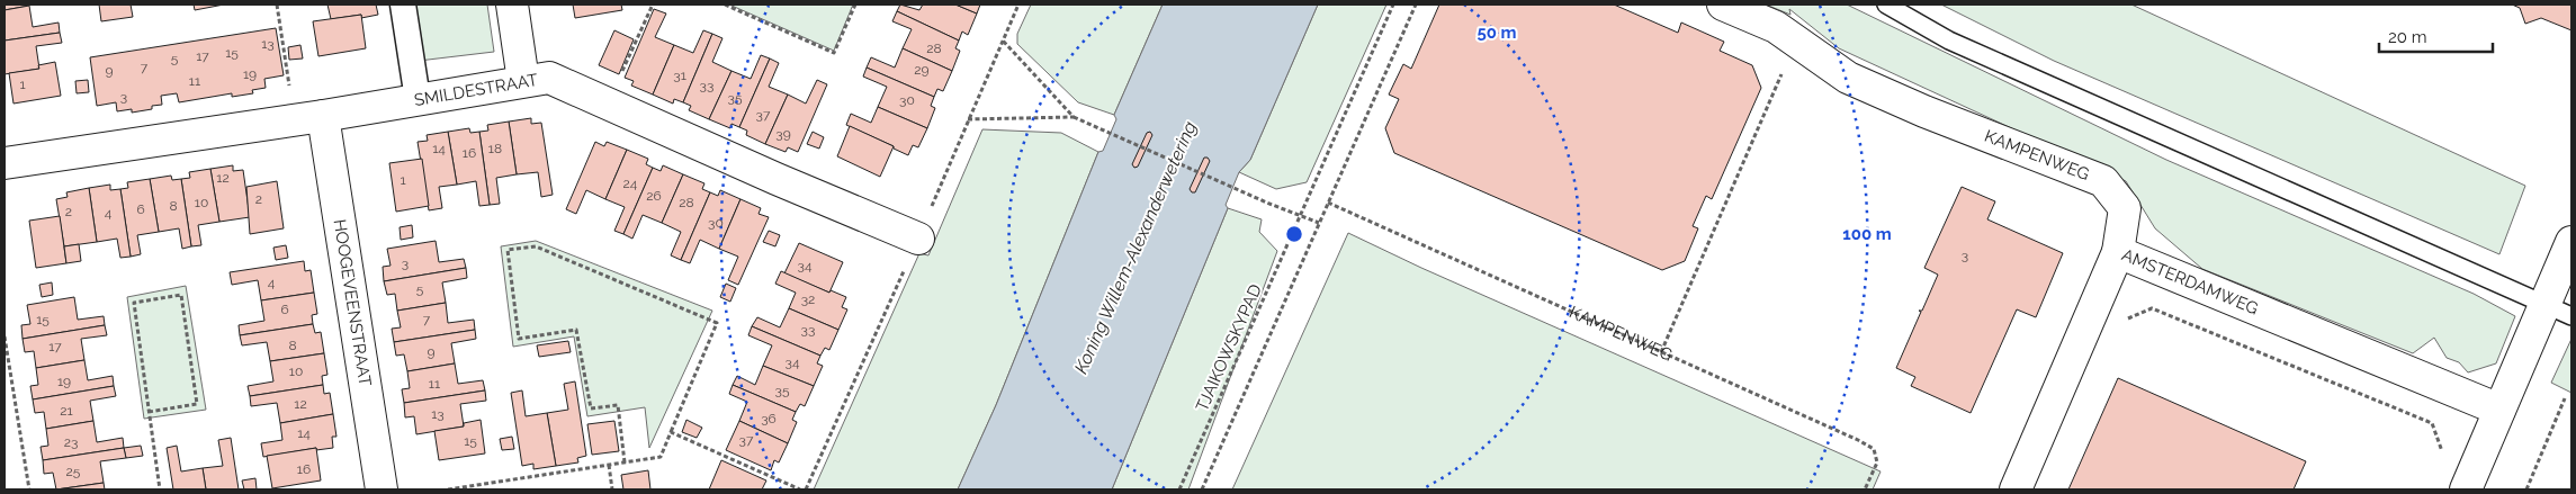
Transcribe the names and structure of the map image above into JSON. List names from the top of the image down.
{
  "streets": {
    "street": [
      "SMILDESTRAAT",
      "KAMPENWEG",
      "AMSTERDAMWEG",
      "HOOGEVEENSTRAAT"
    ],
    "path": ["TJAIKOWSKYPAD"]
  },
  "crossings": [
    ["SMILDESTRAAT", "HOOGEVEENSTRAAT"],
    ["KAMPENWEG", "AMSTERDAMWEG"],
    ["KAMPENWEG", "TJAIKOWSKYPAD"]
  ],
  "water": ["Koning Willem-Alexanderwetering"],
  "house_numbers": [
    "13",
    "28",
    "15",
    "17",
    "5",
    "7",
    "29",
    "9",
    "19",
    "31",
    "11",
    "1",
    "33",
    "3",
    "35",
    "30",
    "37",
    "39",
    "14",
    "18",
    "16",
    "12",
    "1",
    "24",
    "26",
    "2",
    "10",
    "28",
    "8",
    "6",
    "2",
    "4",
    "30",
    "3",
    "3",
    "34",
    "4",
    "5",
    "32",
    "6",
    "15",
    "7",
    "33",
    "8",
    "17",
    "9",
    "34",
    "10",
    "19",
    "11",
    "35",
    "12",
    "21",
    "13",
    "36",
    "14",
    "37",
    "15",
    "23",
    "16",
    "25"
  ],
  "scale_bar": "20 m",
  "rings": ["50 m", "100 m"]
}
